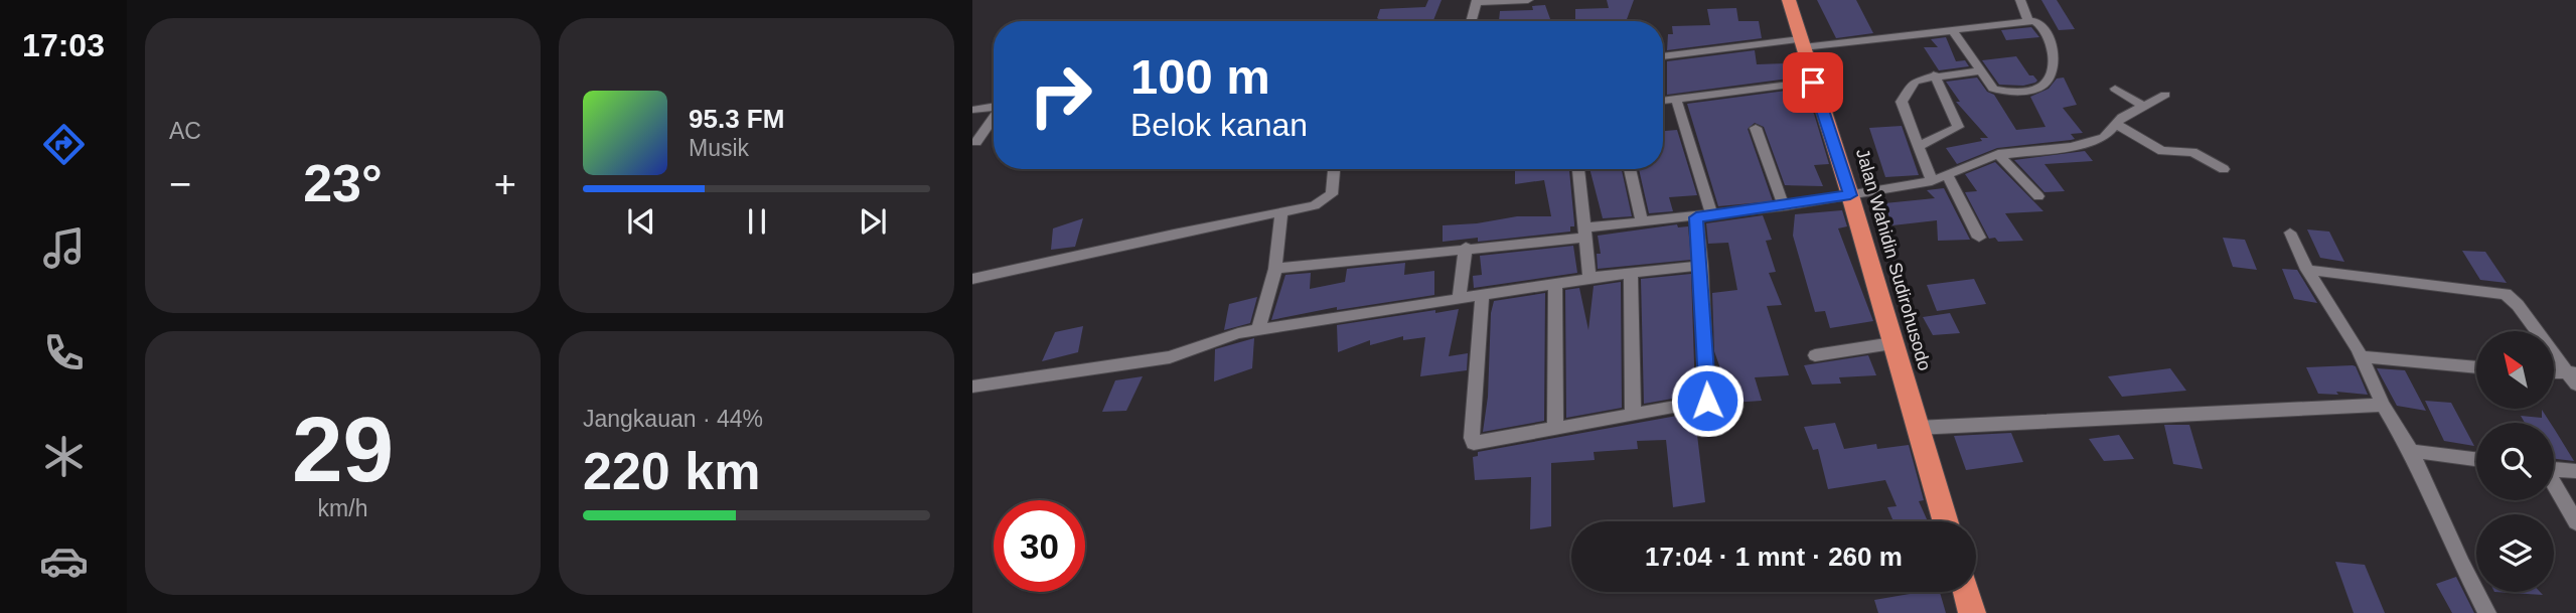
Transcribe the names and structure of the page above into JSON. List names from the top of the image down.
{
  "streets": {
    "highway": ["Jalan Wahidin Sudirohusodo"]
  },
  "north": "top left",
  "page": {
    "tabs": "17:03",
    "tile": [
      "AC",
      ["29", "km/h"],
      ["Jangkauan · 44%", "220 km"]
    ],
    "turn": ["100 m", "Belok kanan"],
    "song": ["95.3 FM", "Musik"],
    "heat": ["−", "23°", "+"],
    "limit": "30",
    "trip": "17:04 · 1 mnt · 260 m"
  }
}
